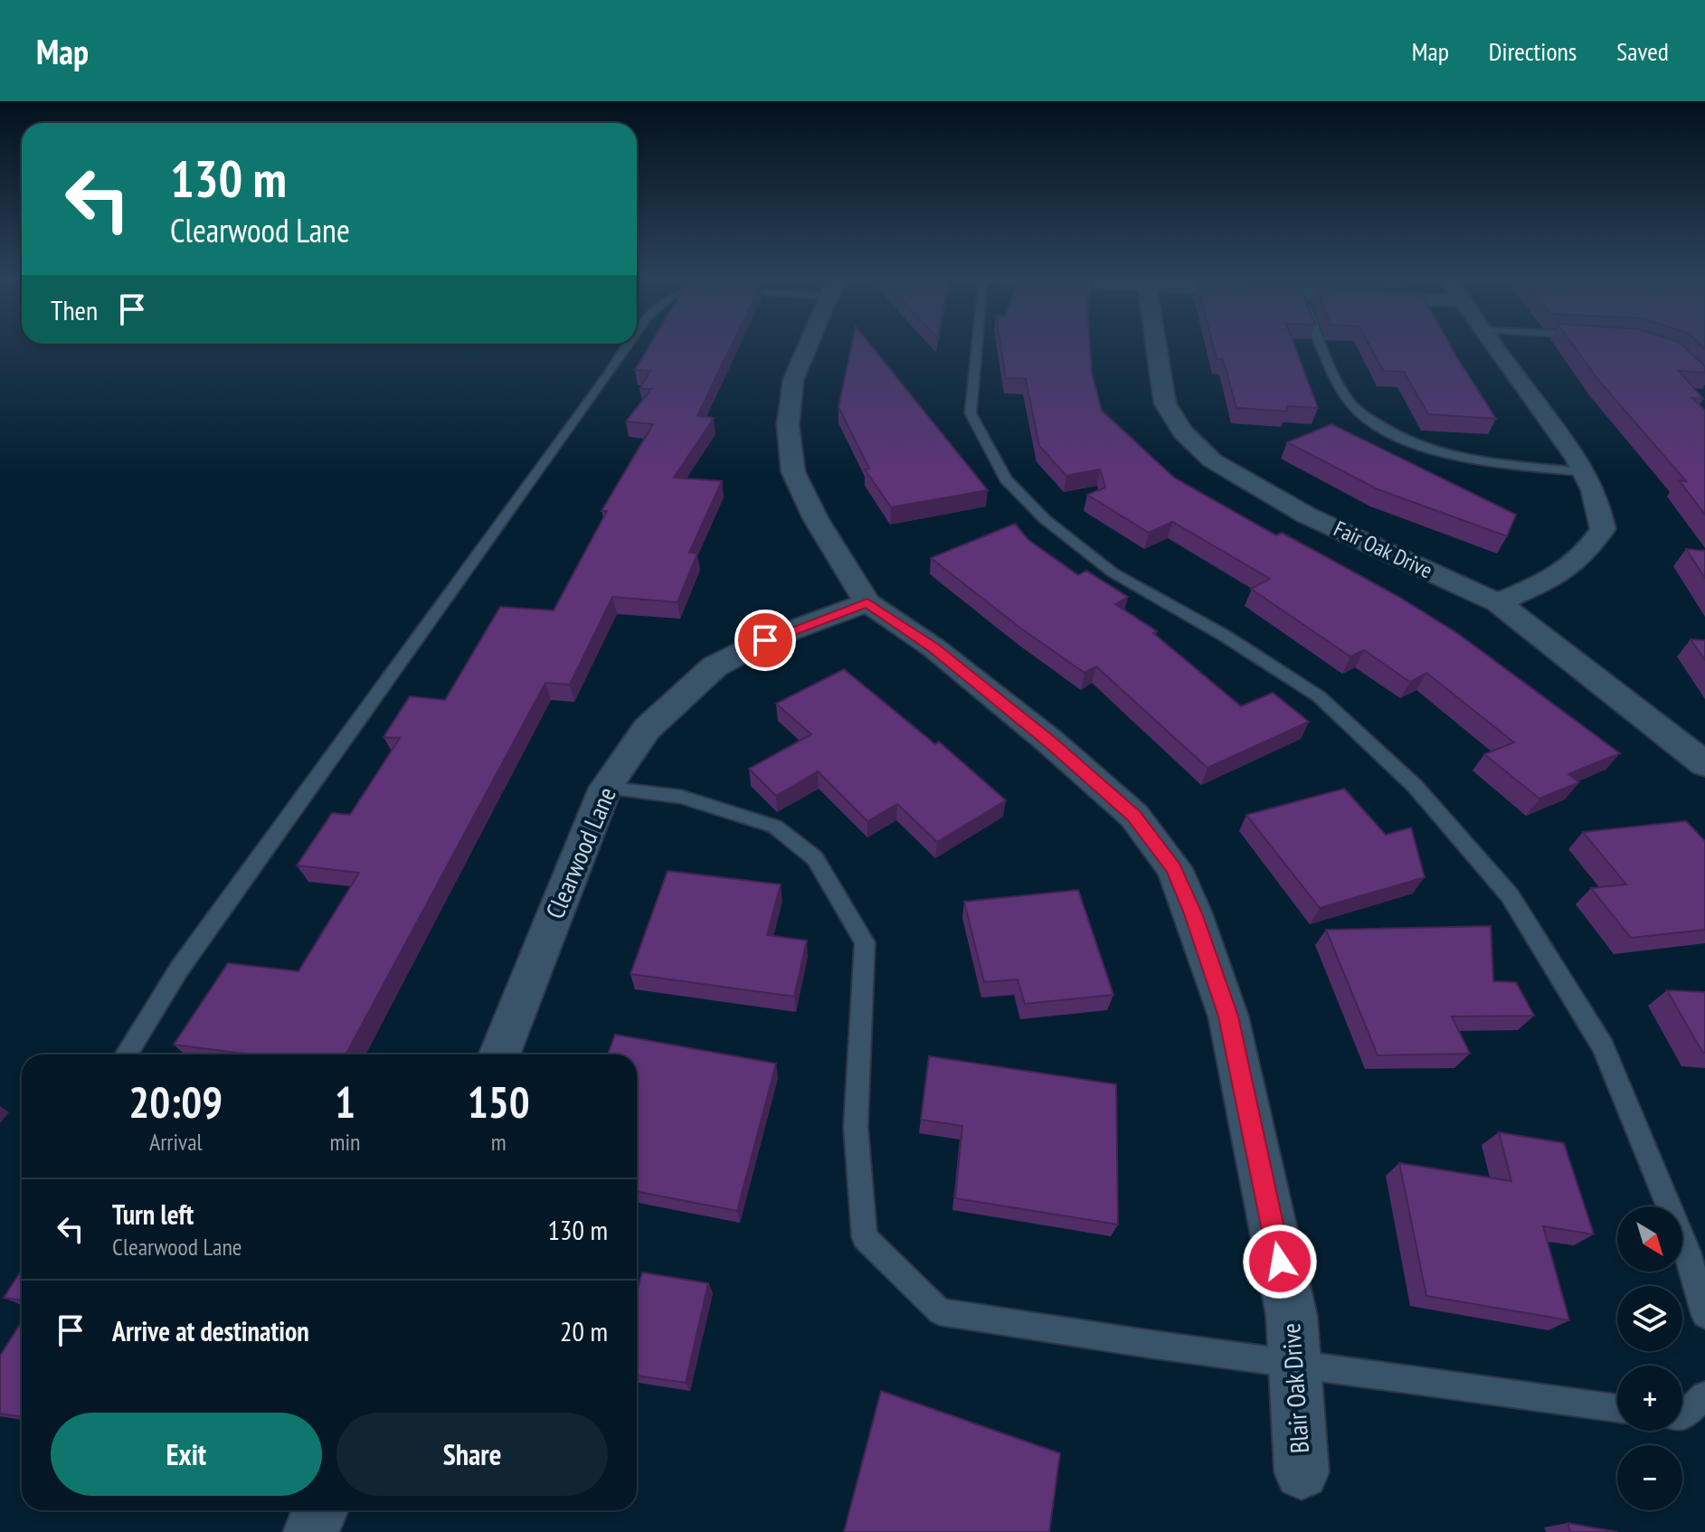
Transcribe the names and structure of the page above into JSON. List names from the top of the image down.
{
  "streets": {
    "street": ["Fair Oak Drive", "Clearwood Lane", "Blair Oak Drive"]
  },
  "crossings": [
    ["Clearwood Lane", "Blair Oak Drive"]
  ],
  "north": "bottom right",
  "page": {
    "header": "Map",
    "nav": ["Map", "Directions", "Saved"],
    "turn": ["130 m", "Clearwood Lane"],
    "then": "Then",
    "eta": [
      "20:09",
      "Arrival",
      "1",
      "min",
      "150",
      "m"
    ],
    "list": [
      {
        "name": "Turn left",
        "note": "Clearwood Lane",
        "value": "130 m"
      },
      {
        "name": "Arrive at destination",
        "value": "20 m"
      }
    ],
    "map_buttons": ["+", "−"],
    "buttons": ["Exit", "Share"]
  }
}
